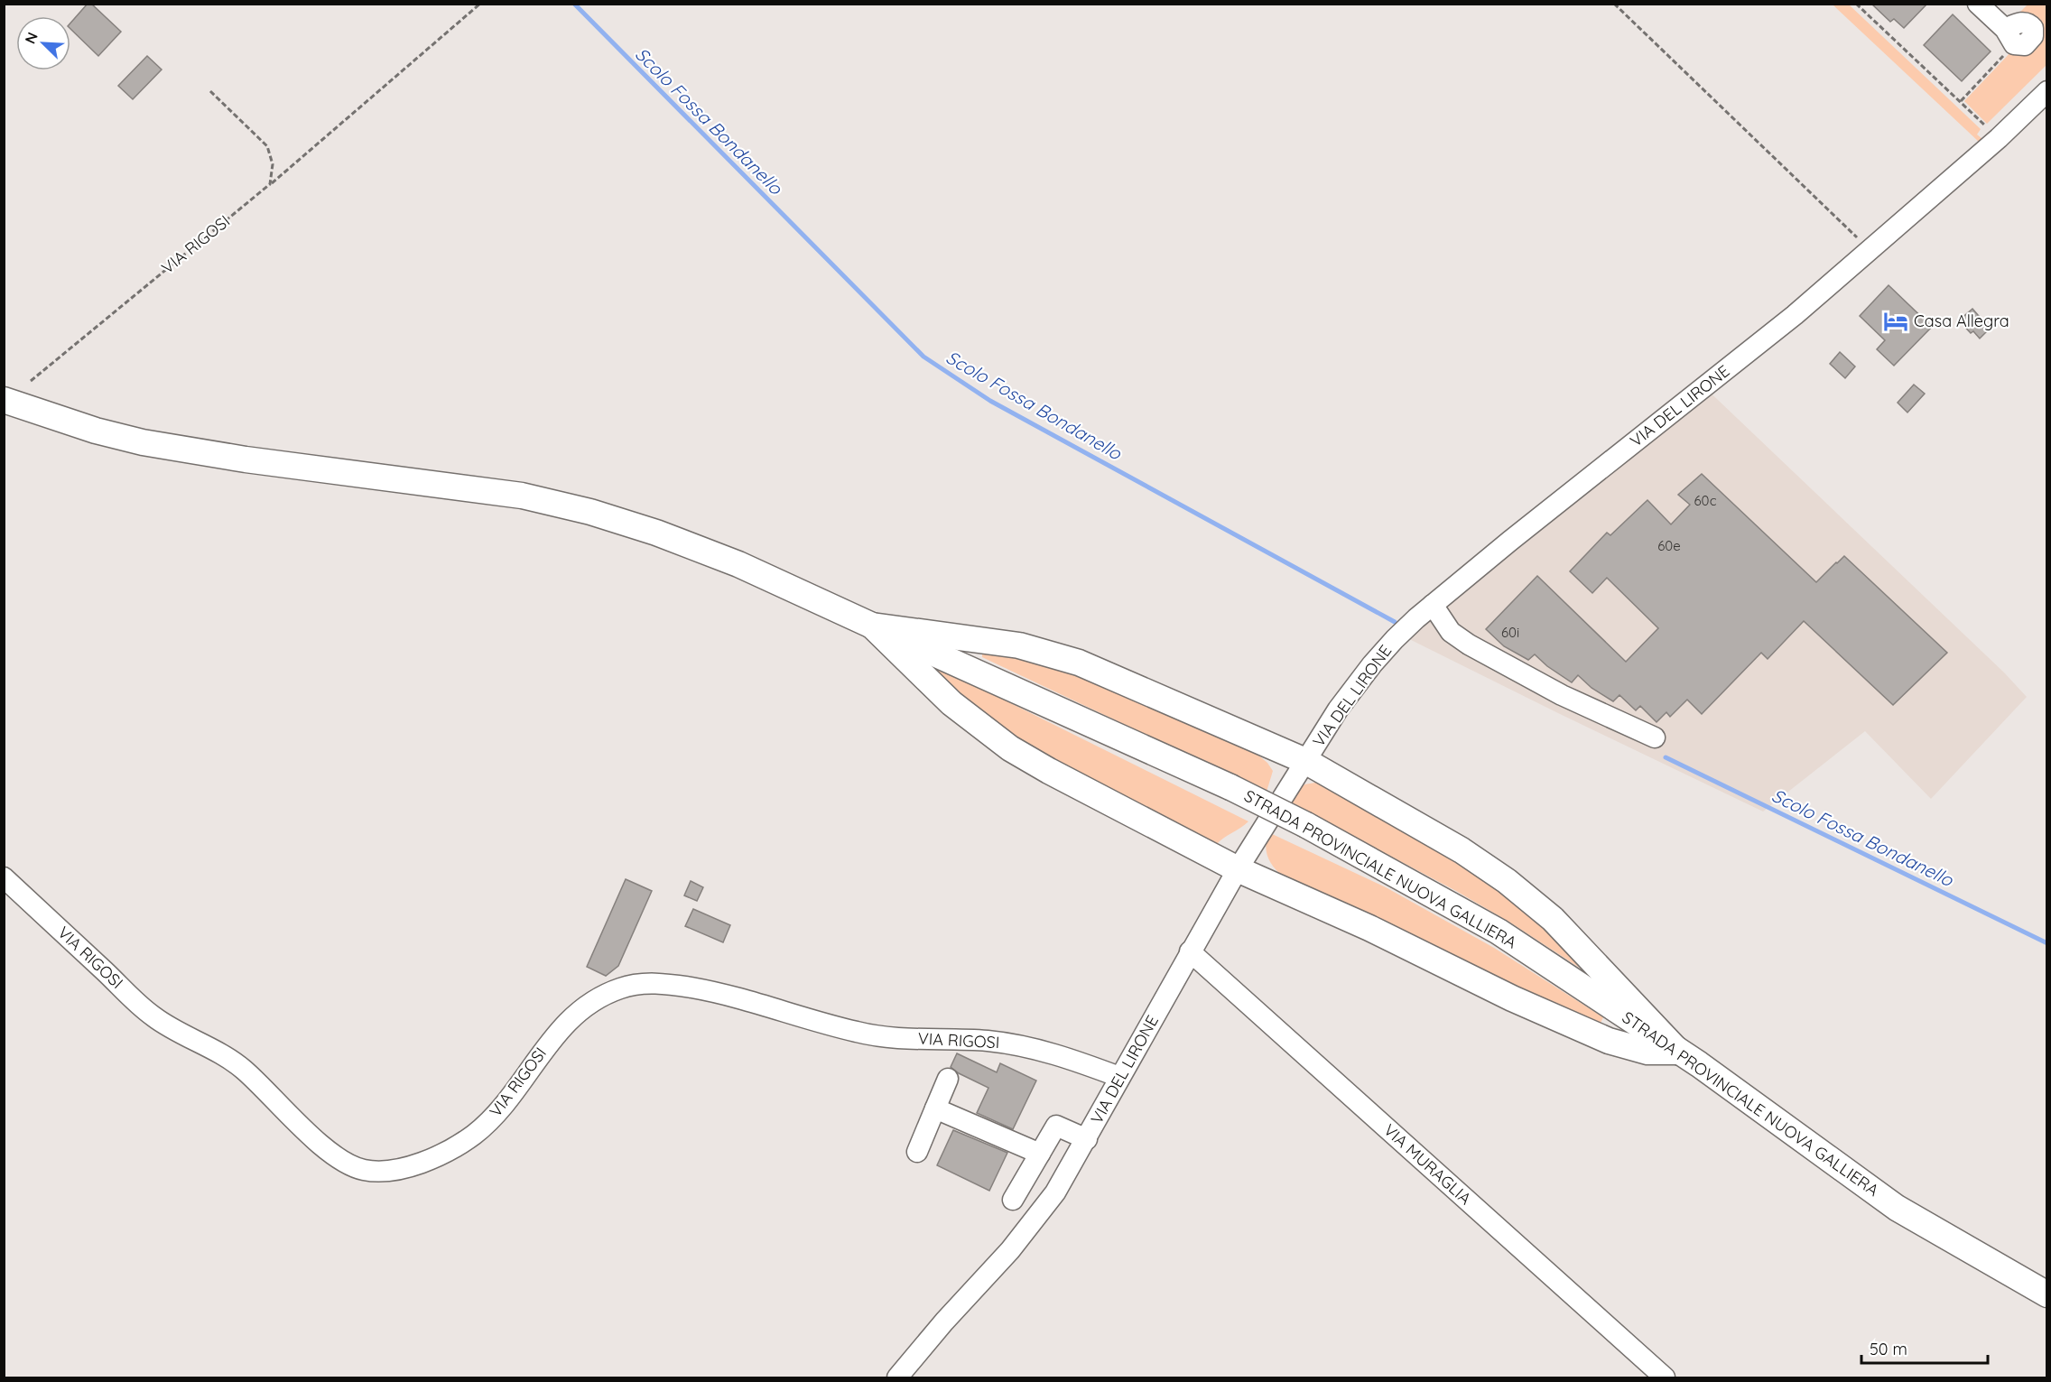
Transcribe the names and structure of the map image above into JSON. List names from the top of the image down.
{
  "streets": {
    "main road": ["STRADA PROVINCIALE NUOVA GALLIERA"],
    "street": ["VIA RIGOSI", "VIA DEL LIRONE", "VIA MURAGLIA"]
  },
  "crossings": [
    ["VIA RIGOSI", "VIA DEL LIRONE"],
    ["VIA DEL LIRONE", "VIA MURAGLIA"]
  ],
  "water": ["Scolo Fossa Bondanello"],
  "places": {
    "hotel": ["Casa Allegra"]
  },
  "house_numbers": ["60c", "60e", "60i"],
  "scale_bar": "50 m",
  "north": "top left"
}
